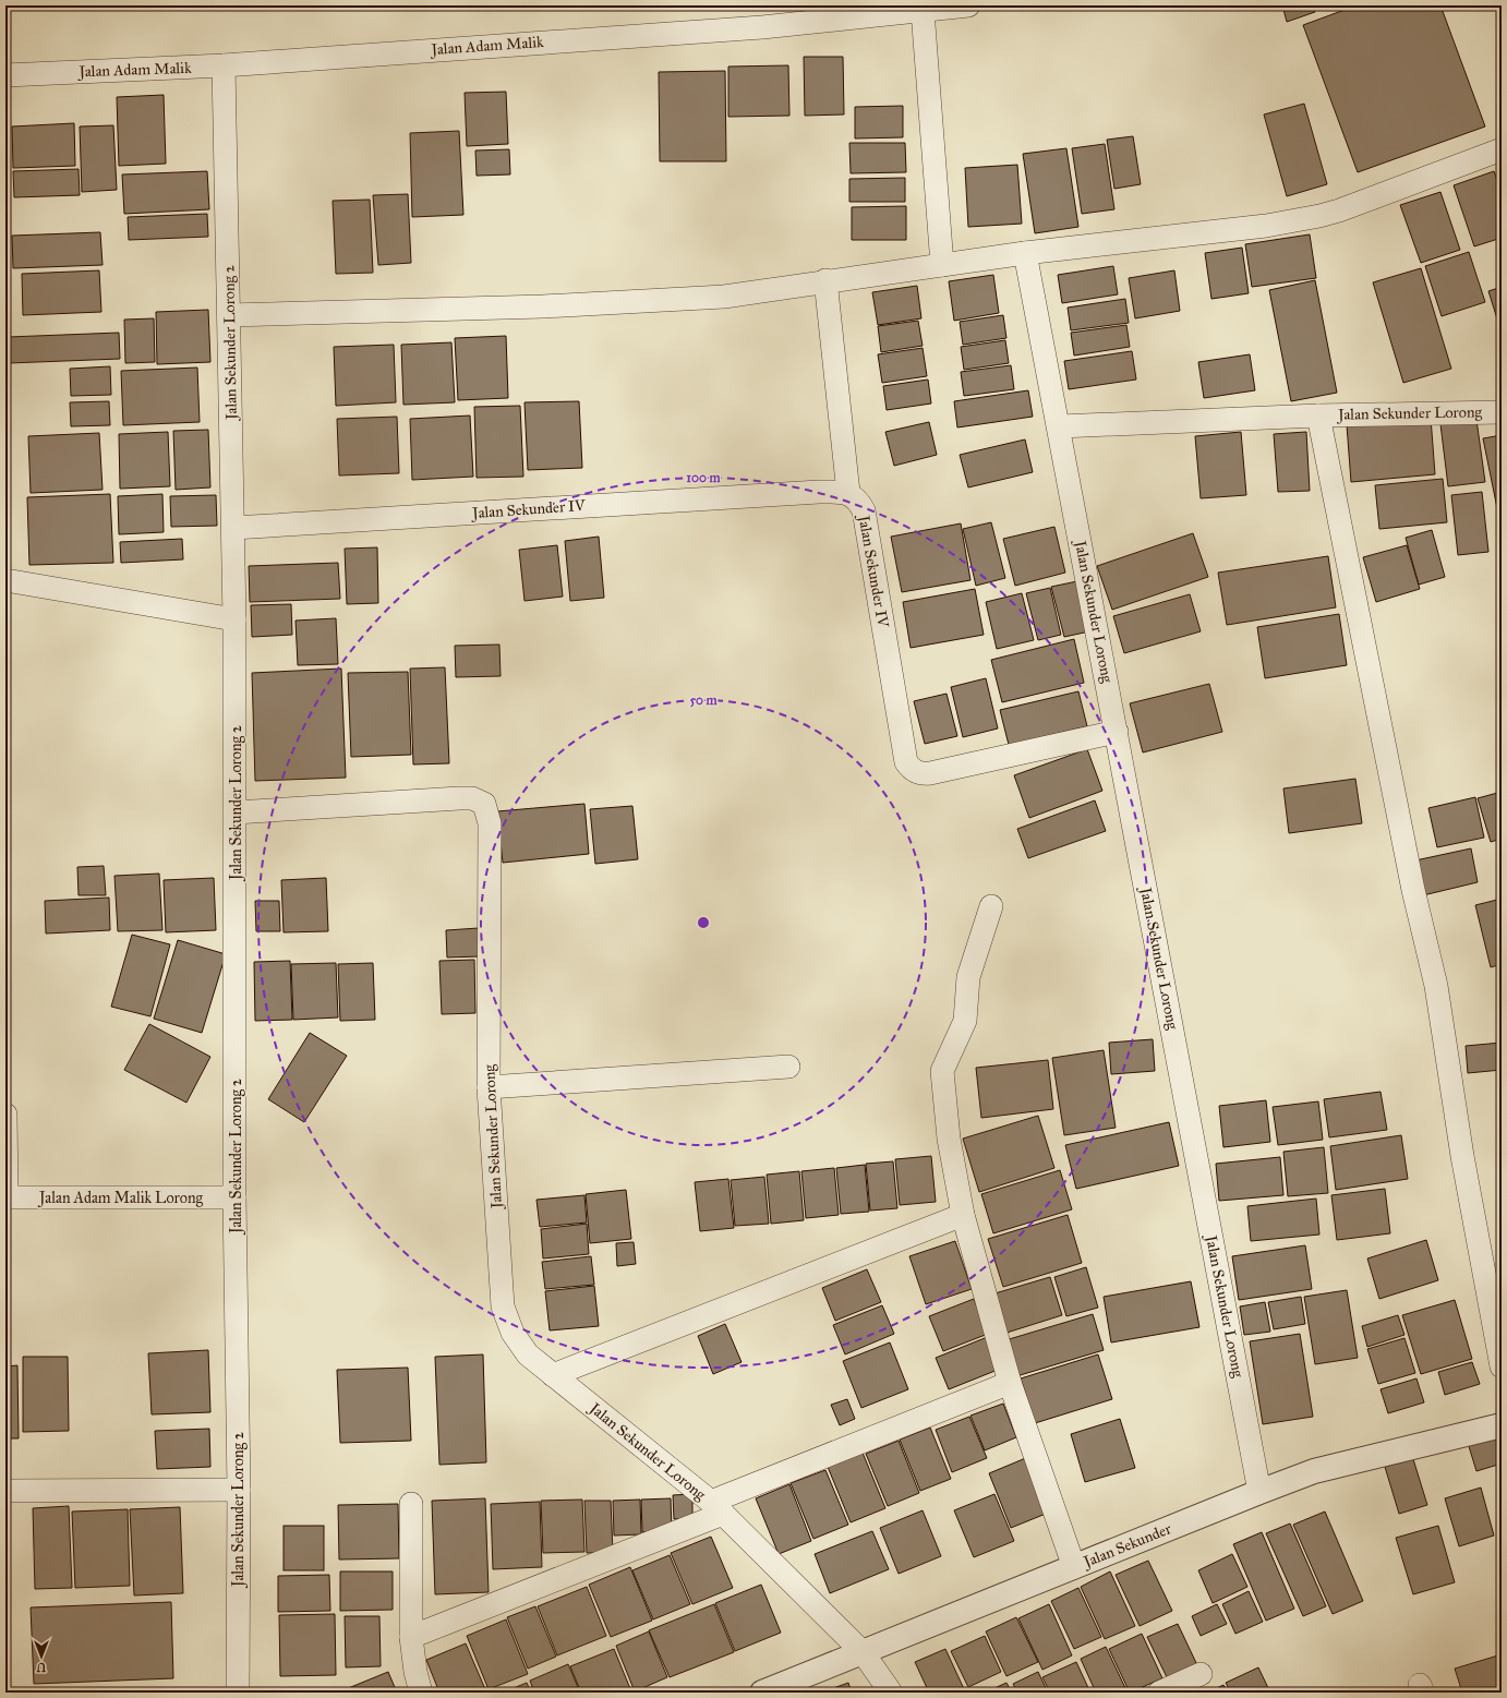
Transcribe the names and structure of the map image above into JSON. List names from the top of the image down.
{
  "streets": {
    "street": [
      "Jalan Adam Malik",
      "Jalan Sekunder Lorong 2",
      "Jalan Sekunder Lorong",
      "Jalan Sekunder IV",
      "Jalan Adam Malik Lorong",
      "Jalan Sekunder"
    ]
  },
  "crossings": [
    ["Jalan Adam Malik", "Jalan Sekunder Lorong 2"],
    ["Jalan Sekunder Lorong 2", "Jalan Sekunder Lorong"],
    ["Jalan Sekunder Lorong 2", "Jalan Sekunder IV"],
    ["Jalan Sekunder Lorong 2", "Jalan Adam Malik Lorong"],
    ["Jalan Sekunder Lorong", "Jalan Sekunder IV"],
    ["Jalan Sekunder Lorong", "Jalan Sekunder"]
  ],
  "north": "bottom",
  "rings": ["100 m", "50 m"]
}
